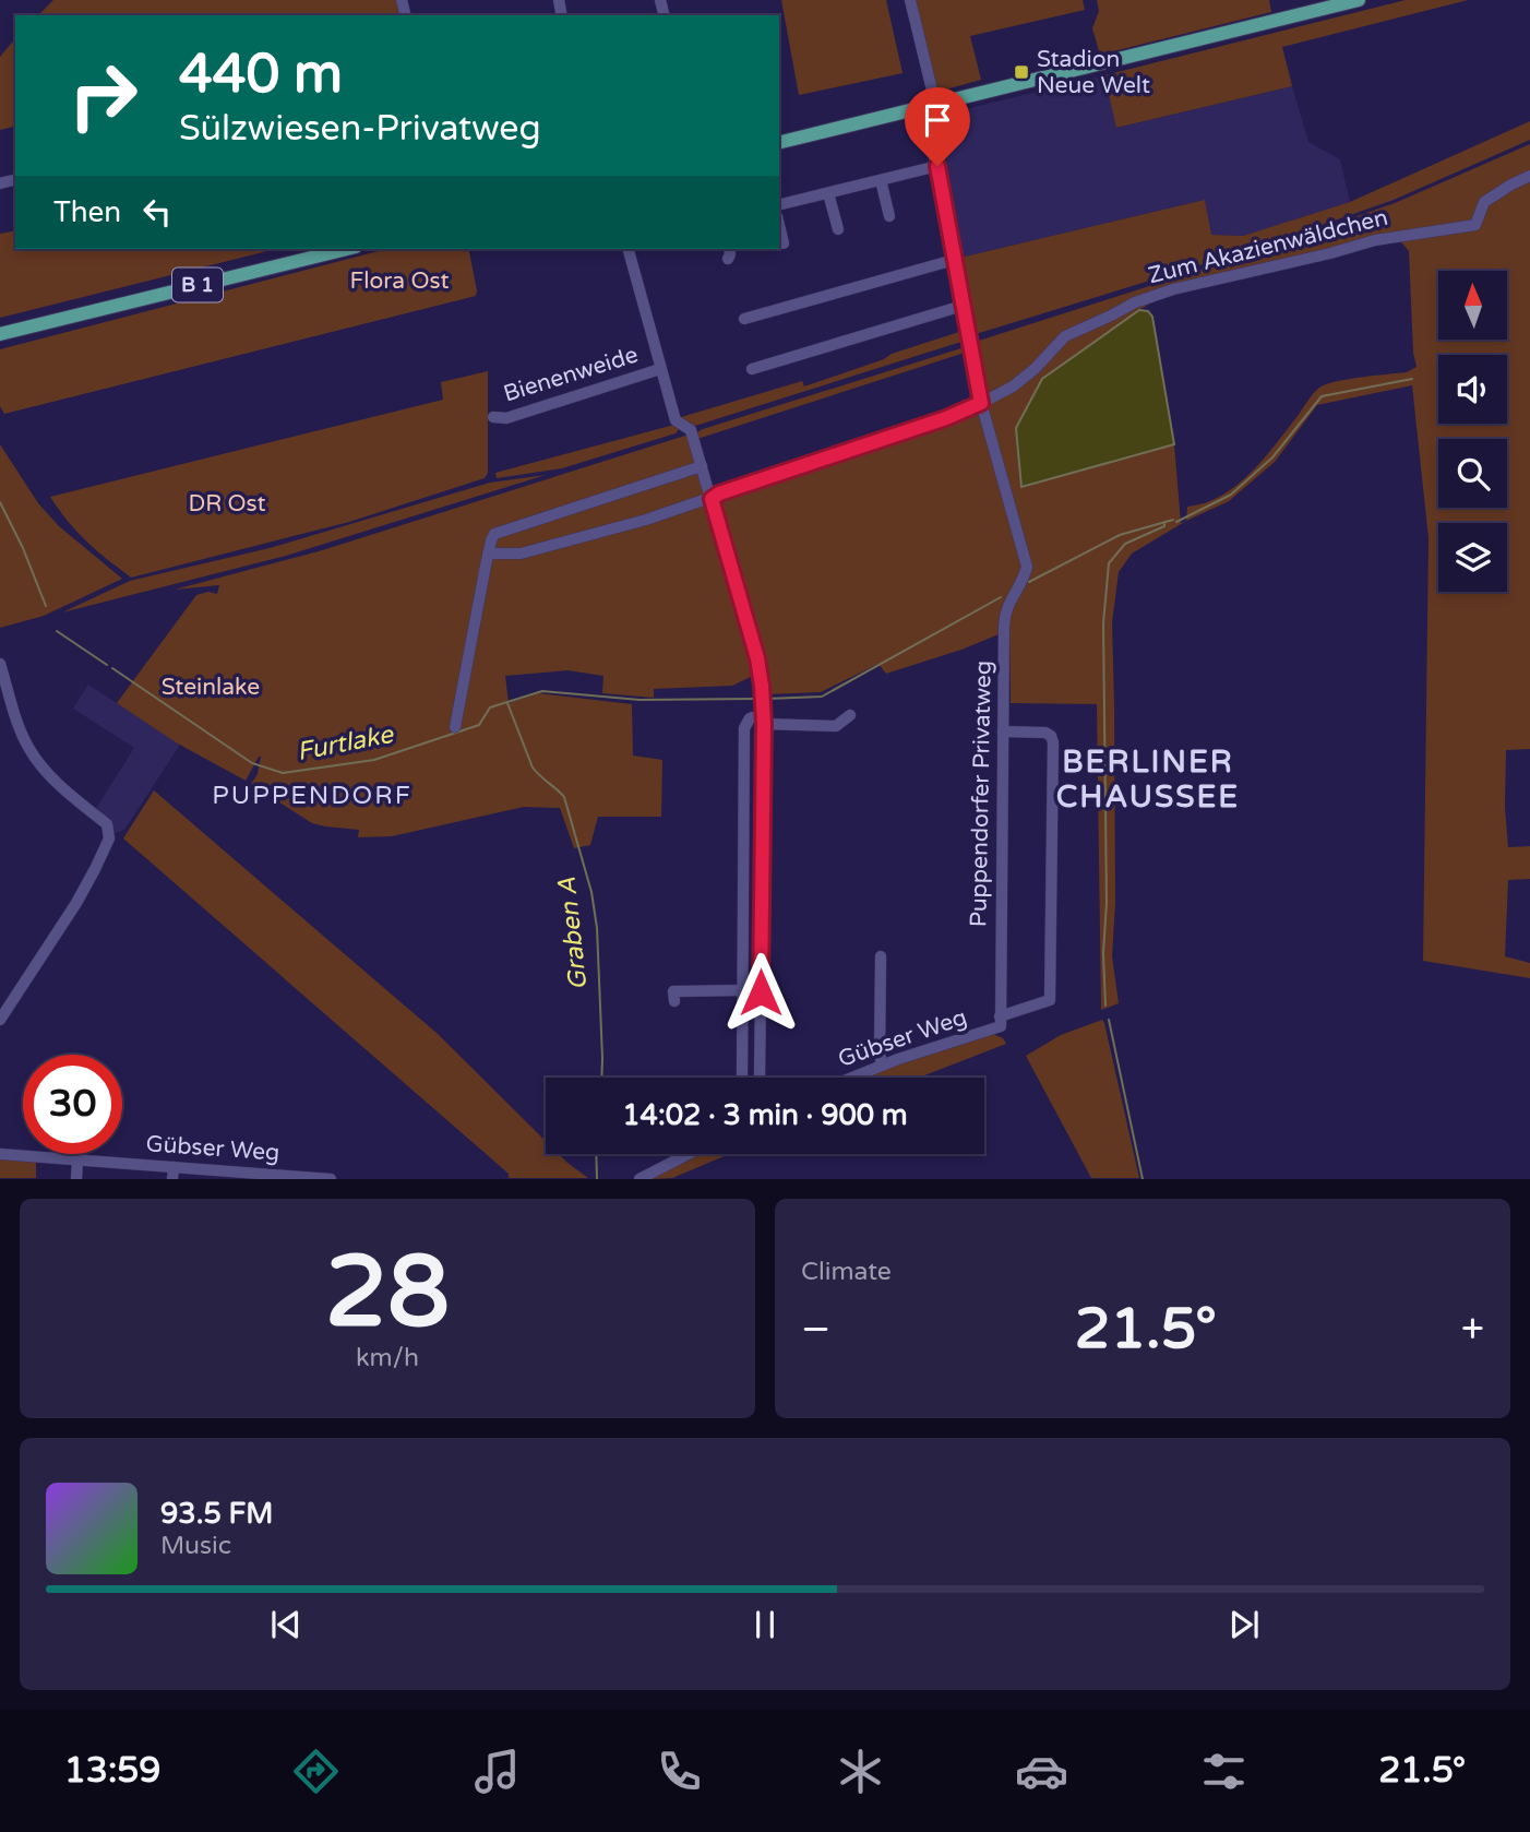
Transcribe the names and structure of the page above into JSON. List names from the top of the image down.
{
  "streets": {
    "main road": ["B 1"],
    "street": [
      "Zum Akazienwäldchen",
      "Bienenweide",
      "Puppendorfer Privatweg",
      "Gübser Weg"
    ]
  },
  "crossings": [
    ["Zum Akazienwäldchen", "Puppendorfer Privatweg"],
    ["Puppendorfer Privatweg", "Gübser Weg"]
  ],
  "districts": ["BERLINER CHAUSSEE", "PUPPENDORF"],
  "water": ["Furtlake", "Graben A"],
  "parks": ["Flora Ost", "DR Ost", "Steinlake"],
  "places": {
    "transit": ["Stadion Neue Welt"]
  },
  "north": "top",
  "page": {
    "turn": ["440 m", "Sülzwiesen-Privatweg"],
    "then": "Then",
    "limit": "30",
    "trip": "14:02 · 3 min · 900 m",
    "tile": [
      ["28", "km/h"],
      "Climate"
    ],
    "heat": ["−", "21.5°", "+"],
    "song": ["93.5 FM", "Music"],
    "tabs": ["13:59", "21.5°"]
  }
}
